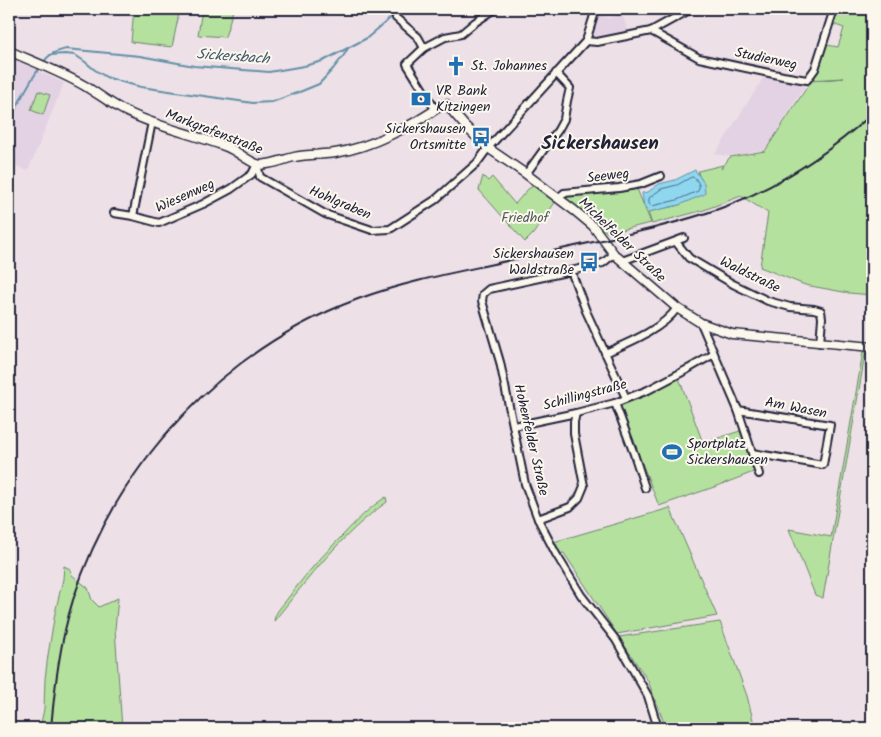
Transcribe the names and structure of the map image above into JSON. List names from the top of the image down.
{
  "streets": {
    "street": [
      "Studierweg",
      "Markgrafenstraße",
      "Seeweg",
      "Wiesenweg",
      "Hohlgraben",
      "Michelfelder Straße",
      "Waldstraße",
      "Schillingstraße",
      "Am Wasen",
      "Hohenfelder Straße"
    ]
  },
  "crossings": [
    ["Markgrafenstraße", "Wiesenweg"],
    ["Markgrafenstraße", "Hohlgraben"],
    ["Markgrafenstraße", "Michelfelder Straße"],
    ["Seeweg", "Michelfelder Straße"],
    ["Wiesenweg", "Hohlgraben"],
    ["Hohlgraben", "Michelfelder Straße"],
    ["Michelfelder Straße", "Waldstraße"],
    ["Michelfelder Straße", "Hohenfelder Straße"],
    ["Schillingstraße", "Hohenfelder Straße"]
  ],
  "districts": ["Sickershausen"],
  "water": ["Sickersbach"],
  "parks": ["Friedhof"],
  "places": {
    "church": ["St. Johannes"],
    "bank": ["VR Bank Kitzingen"],
    "bus stop": ["Sickershausen Ortsmitte", "Sickershausen Waldstraße"],
    "sports": ["Sportplatz Sickershausen"]
  }
}
